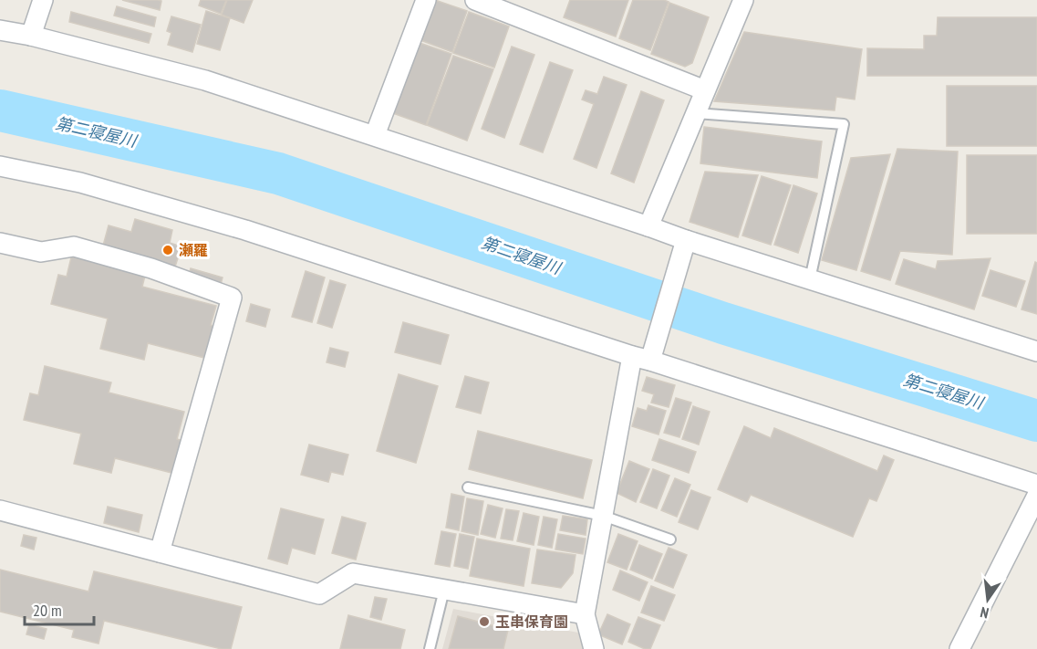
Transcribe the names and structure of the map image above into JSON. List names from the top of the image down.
{
  "water": ["第二寝屋川"],
  "places": ["瀬羅", "玉串保育園"],
  "scale_bar": "20 m",
  "north": "bottom"
}
